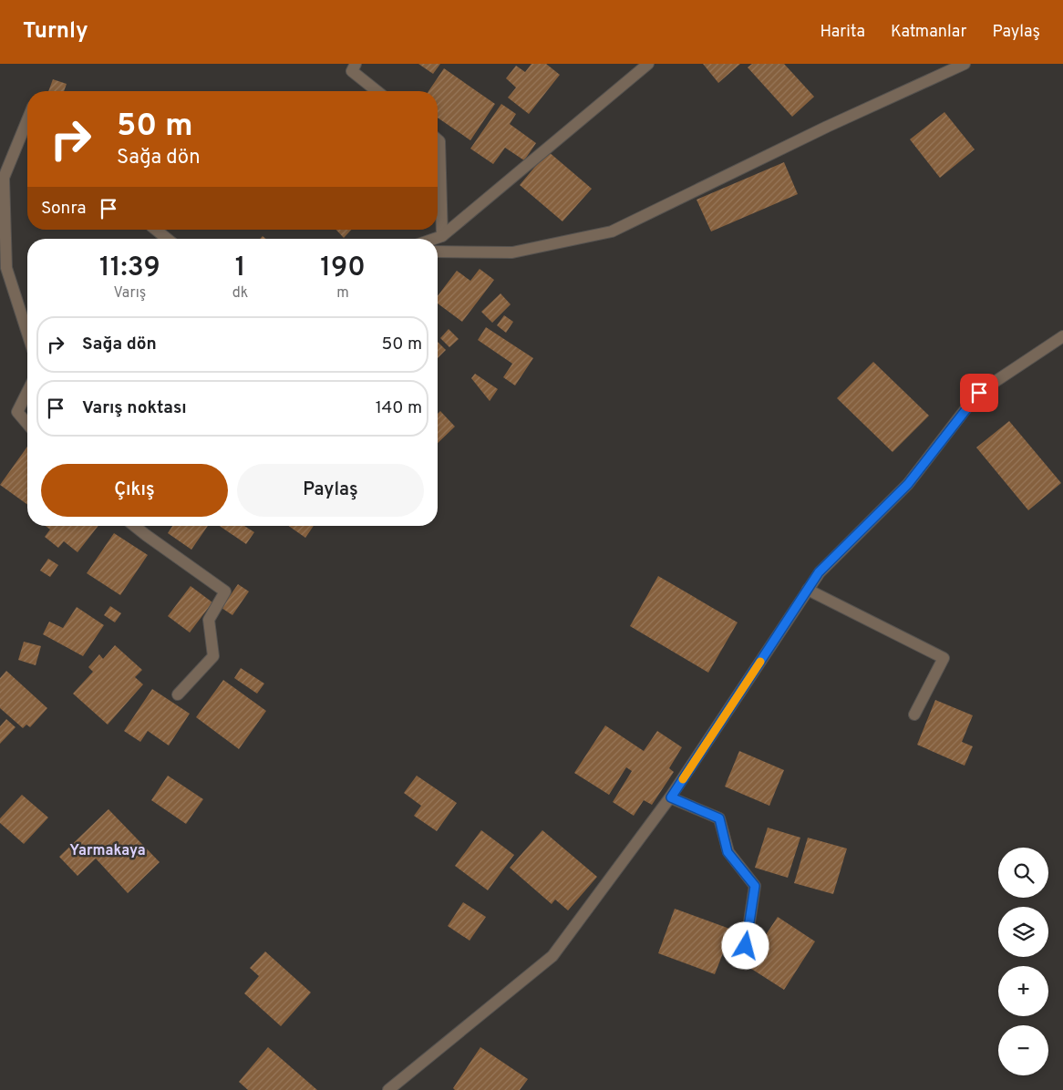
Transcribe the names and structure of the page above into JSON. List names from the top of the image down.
{
  "districts": ["Yarmakaya"],
  "page": {
    "header": "Turnly",
    "nav": ["Harita", "Katmanlar", "Paylaş"],
    "turn": ["50 m", "Sağa dön"],
    "then": "Sonra",
    "eta": [
      "11:39",
      "Varış",
      "1",
      "dk",
      "190",
      "m"
    ],
    "list": [
      {
        "name": "Sağa dön",
        "value": "50 m"
      },
      {
        "name": "Varış noktası",
        "value": "140 m"
      }
    ],
    "buttons": ["Çıkış", "Paylaş"],
    "map_buttons": ["+", "−"]
  }
}
